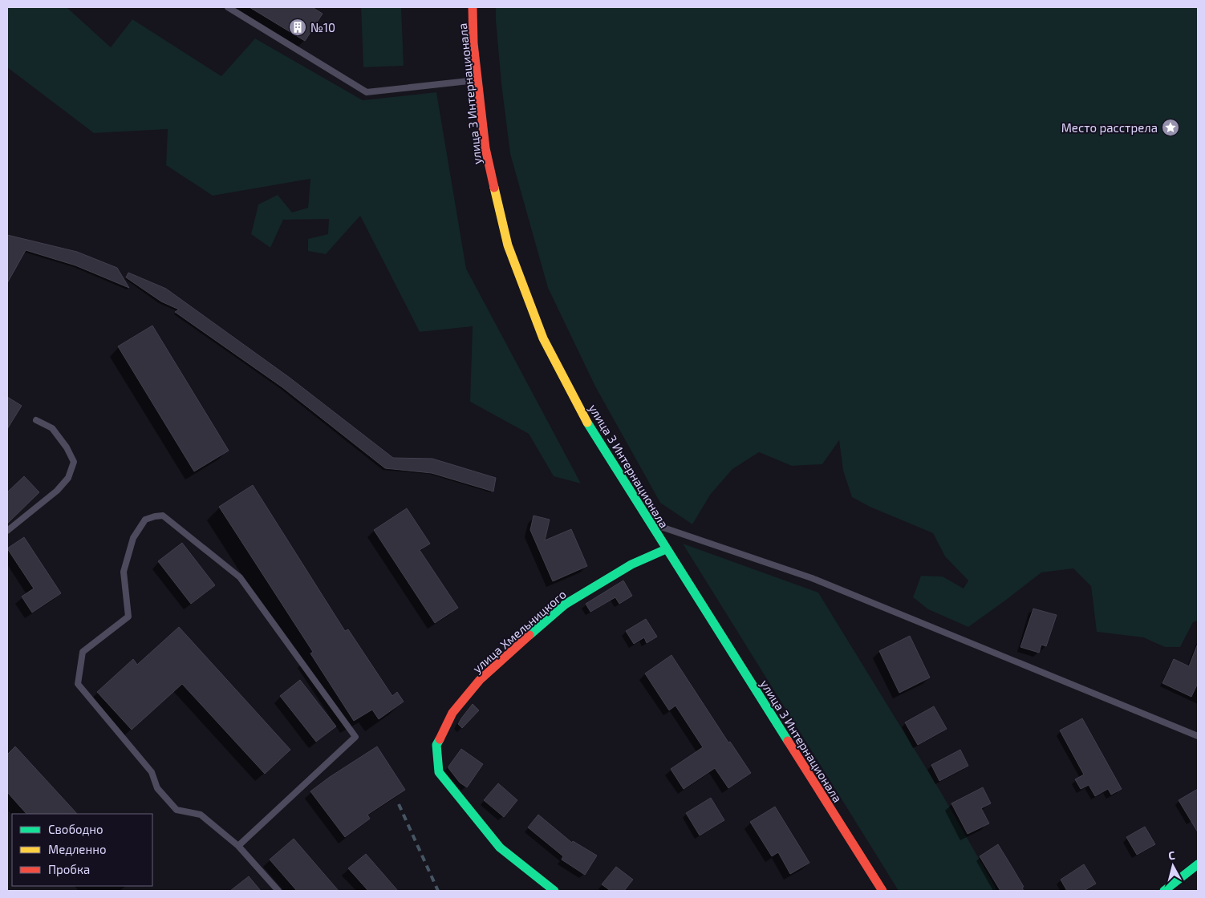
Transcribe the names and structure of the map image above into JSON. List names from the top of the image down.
{
  "streets": {
    "main road": ["улица 3 Интернационала", "улица Хмельницкого"]
  },
  "crossings": [
    ["улица 3 Интернационала", "улица Хмельницкого"]
  ],
  "places": {
    "building": ["№10"],
    "place": ["Место расстрела"]
  },
  "legend": ["Свободно", "Медленно", "Пробка"],
  "north": "top"
}
